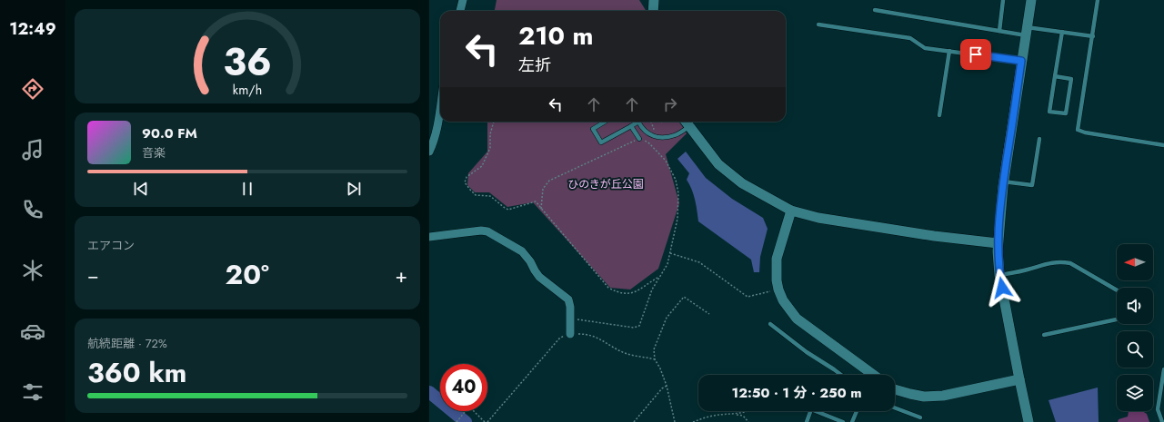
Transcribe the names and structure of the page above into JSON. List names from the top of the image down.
{
  "parks": ["ひのきが丘公園"],
  "north": "left",
  "page": {
    "tabs": "12:49",
    "turn": ["210 m", "左折"],
    "song": ["90.0 FM", "音楽"],
    "tile": [
      "エアコン",
      ["航続距離 · 72%", "360 km"]
    ],
    "heat": ["−", "20°", "+"],
    "limit": "40",
    "trip": "12:50 · 1 分 · 250 m",
    "gauge": ["36", "km/h"]
  }
}
